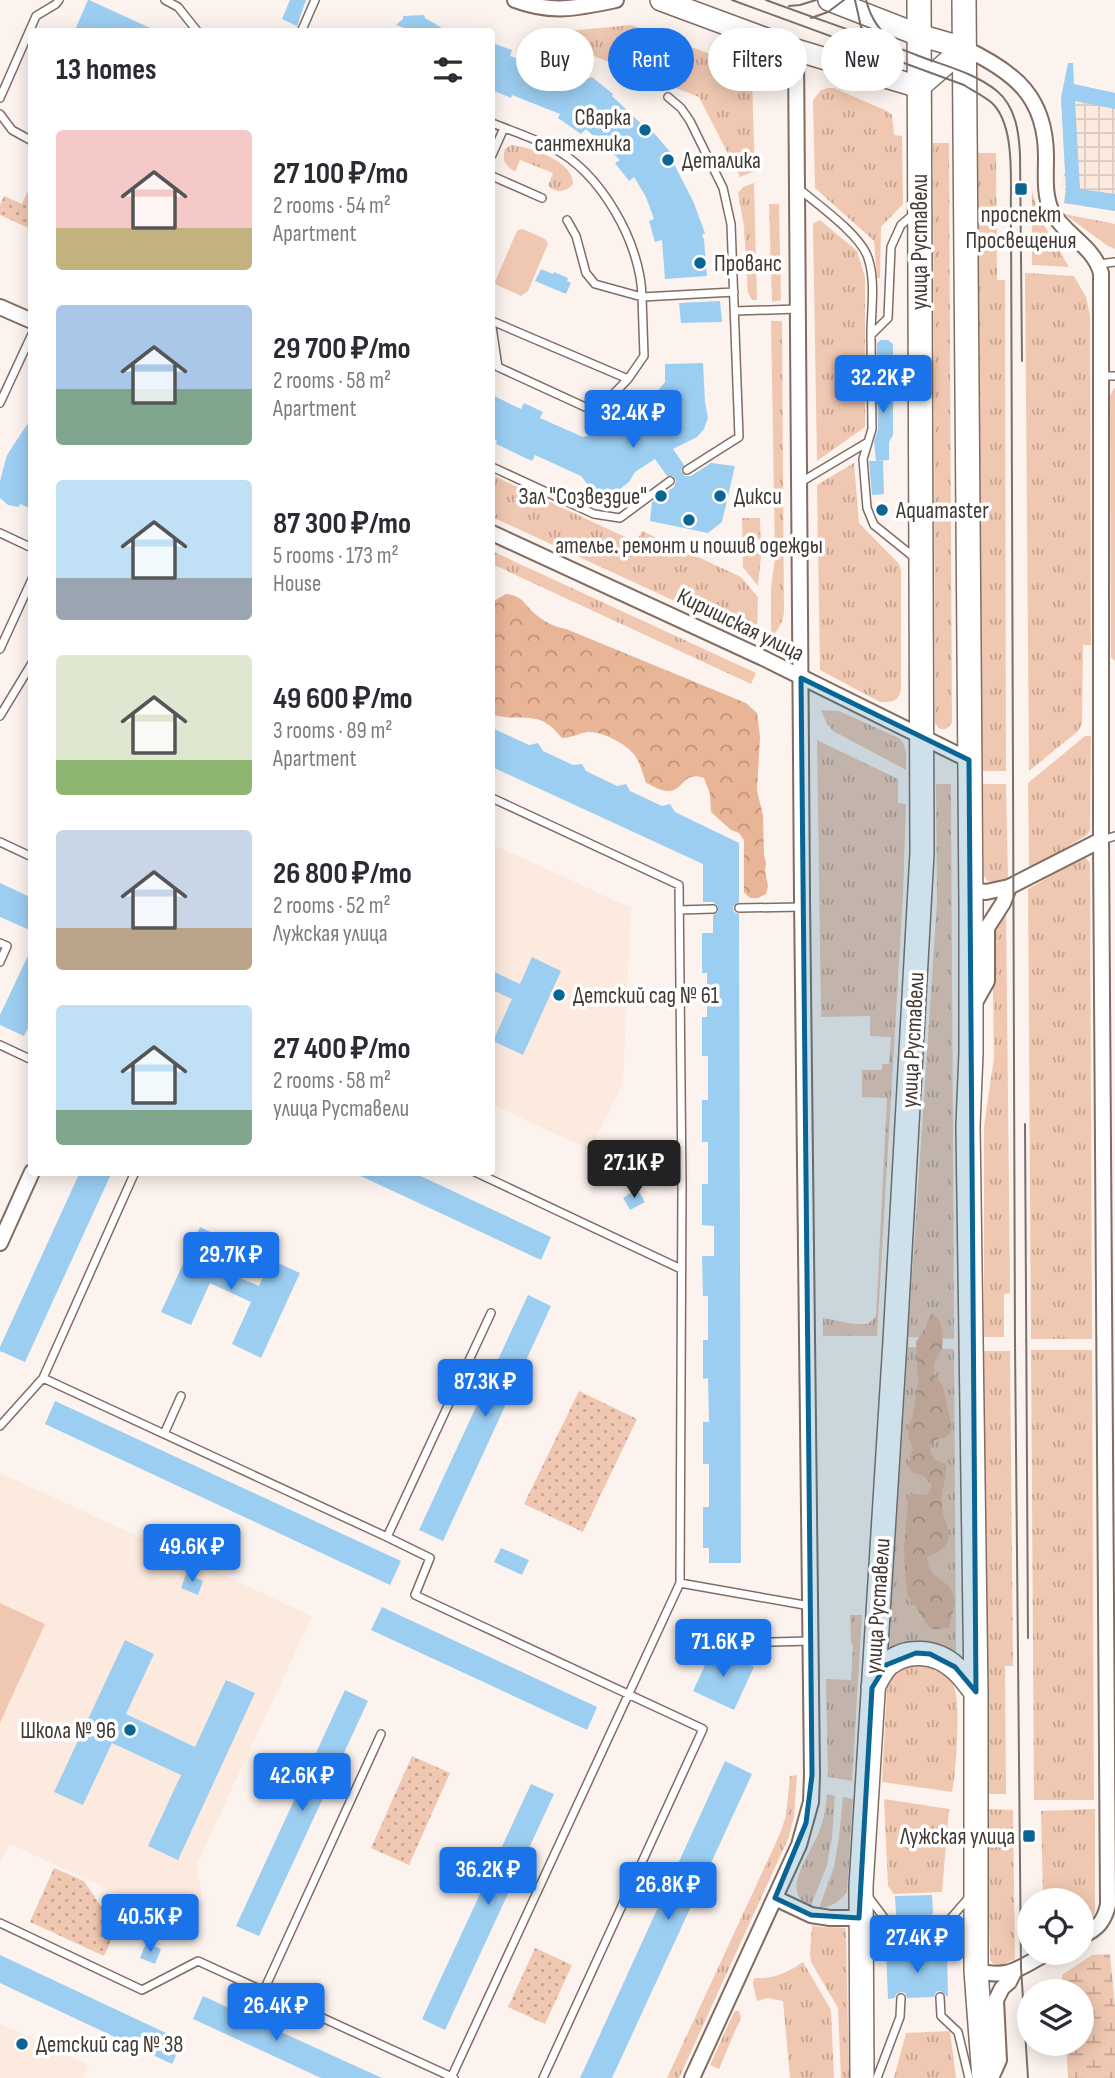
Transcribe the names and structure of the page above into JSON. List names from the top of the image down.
{
  "streets": {
    "main road": ["улица Руставели"],
    "street": ["Киришская улица"]
  },
  "crossings": [
    ["улица Руставели", "Киришская улица"]
  ],
  "places": {
    "other": [
      "Сварка сантехника",
      "Деталика",
      "Прованс",
      "Зал \"Созвездие\"",
      "Дикси",
      "Aquamaster",
      "ателье. ремонт и пошив одежды",
      "Детский сад № 61",
      "Школа № 96",
      "Детский сад № 38"
    ],
    "transit": ["проспект Просвещения", "Лужская улица"]
  },
  "page": {
    "chip": [
      "Buy",
      "Rent",
      "Filters",
      "New"
    ],
    "heading": "13 homes",
    "list": [
      {
        "name": "27 100 ₽/mo",
        "note": "2 rooms · 54 m² · Apartment"
      },
      {
        "name": "29 700 ₽/mo",
        "note": "2 rooms · 58 m² · Apartment"
      },
      {
        "name": "87 300 ₽/mo",
        "note": "5 rooms · 173 m² · House"
      },
      {
        "name": "49 600 ₽/mo",
        "note": "3 rooms · 89 m² · Apartment"
      },
      {
        "name": "26 800 ₽/mo",
        "note": "2 rooms · 52 m² · Лужская улица"
      },
      {
        "name": "27 400 ₽/mo",
        "note": "2 rooms · 58 m² · улица Руставели"
      }
    ],
    "price": [
      "32.2K ₽",
      "32.4K ₽",
      "27.1K ₽",
      "29.7K ₽",
      "87.3K ₽",
      "49.6K ₽",
      "71.6K ₽",
      "42.6K ₽",
      "36.2K ₽",
      "26.8K ₽",
      "40.5K ₽",
      "27.4K ₽",
      "26.4K ₽"
    ]
  }
}
